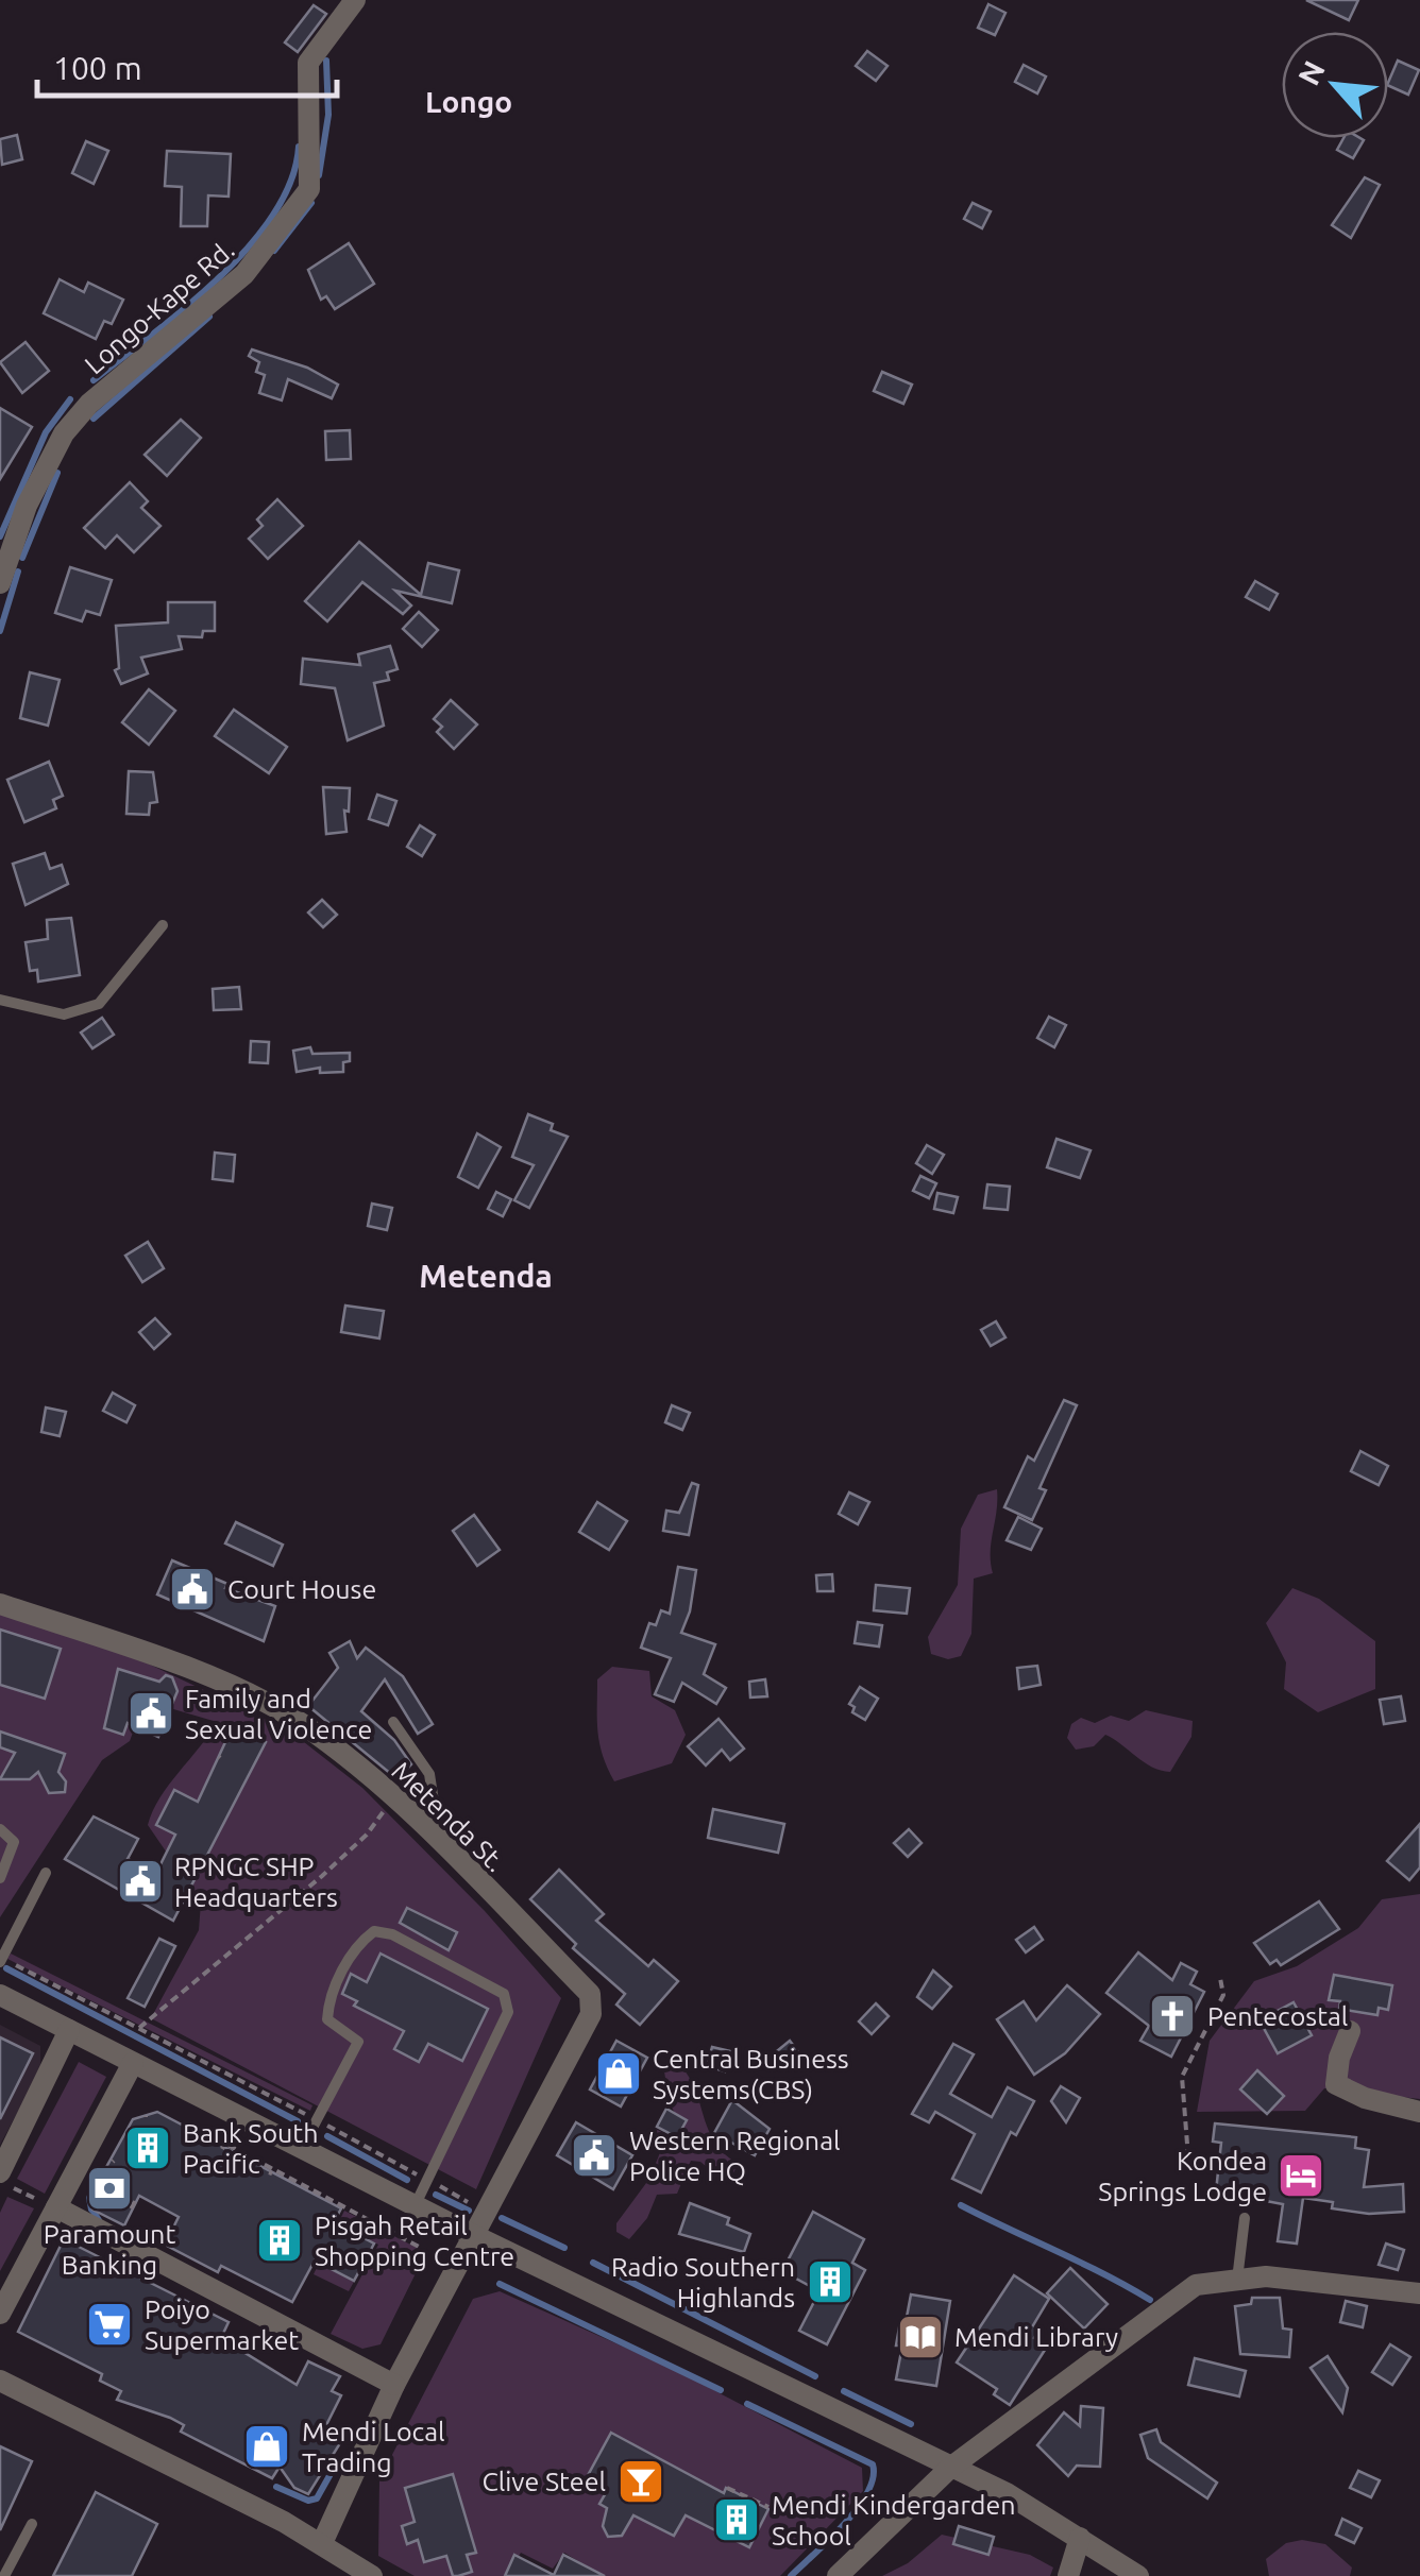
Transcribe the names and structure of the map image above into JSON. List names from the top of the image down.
{
  "streets": {
    "street": ["Longo-Kape Rd.", "Metenda St."]
  },
  "districts": ["Longo", "Metenda"],
  "places": {
    "public building": [
      "Court House",
      "Family and Sexual Violence",
      "RPNGC SHP Headquarters",
      "Western Regional Police HQ"
    ],
    "church": ["Pentecostal"],
    "shop": ["Central Business Systems(CBS)", "Mendi Local Trading"],
    "building": [
      "Bank South Pacific",
      "Pisgah Retail Shopping Centre",
      "Radio Southern Highlands",
      "Mendi Kindergarden School"
    ],
    "hotel": ["Kondea Springs Lodge"],
    "bank": ["Paramount Banking"],
    "supermarket": ["Poiyo Supermarket"],
    "library": ["Mendi Library"],
    "bar": ["Clive Steel"]
  },
  "scale_bar": "100 m",
  "north": "top left"
}
